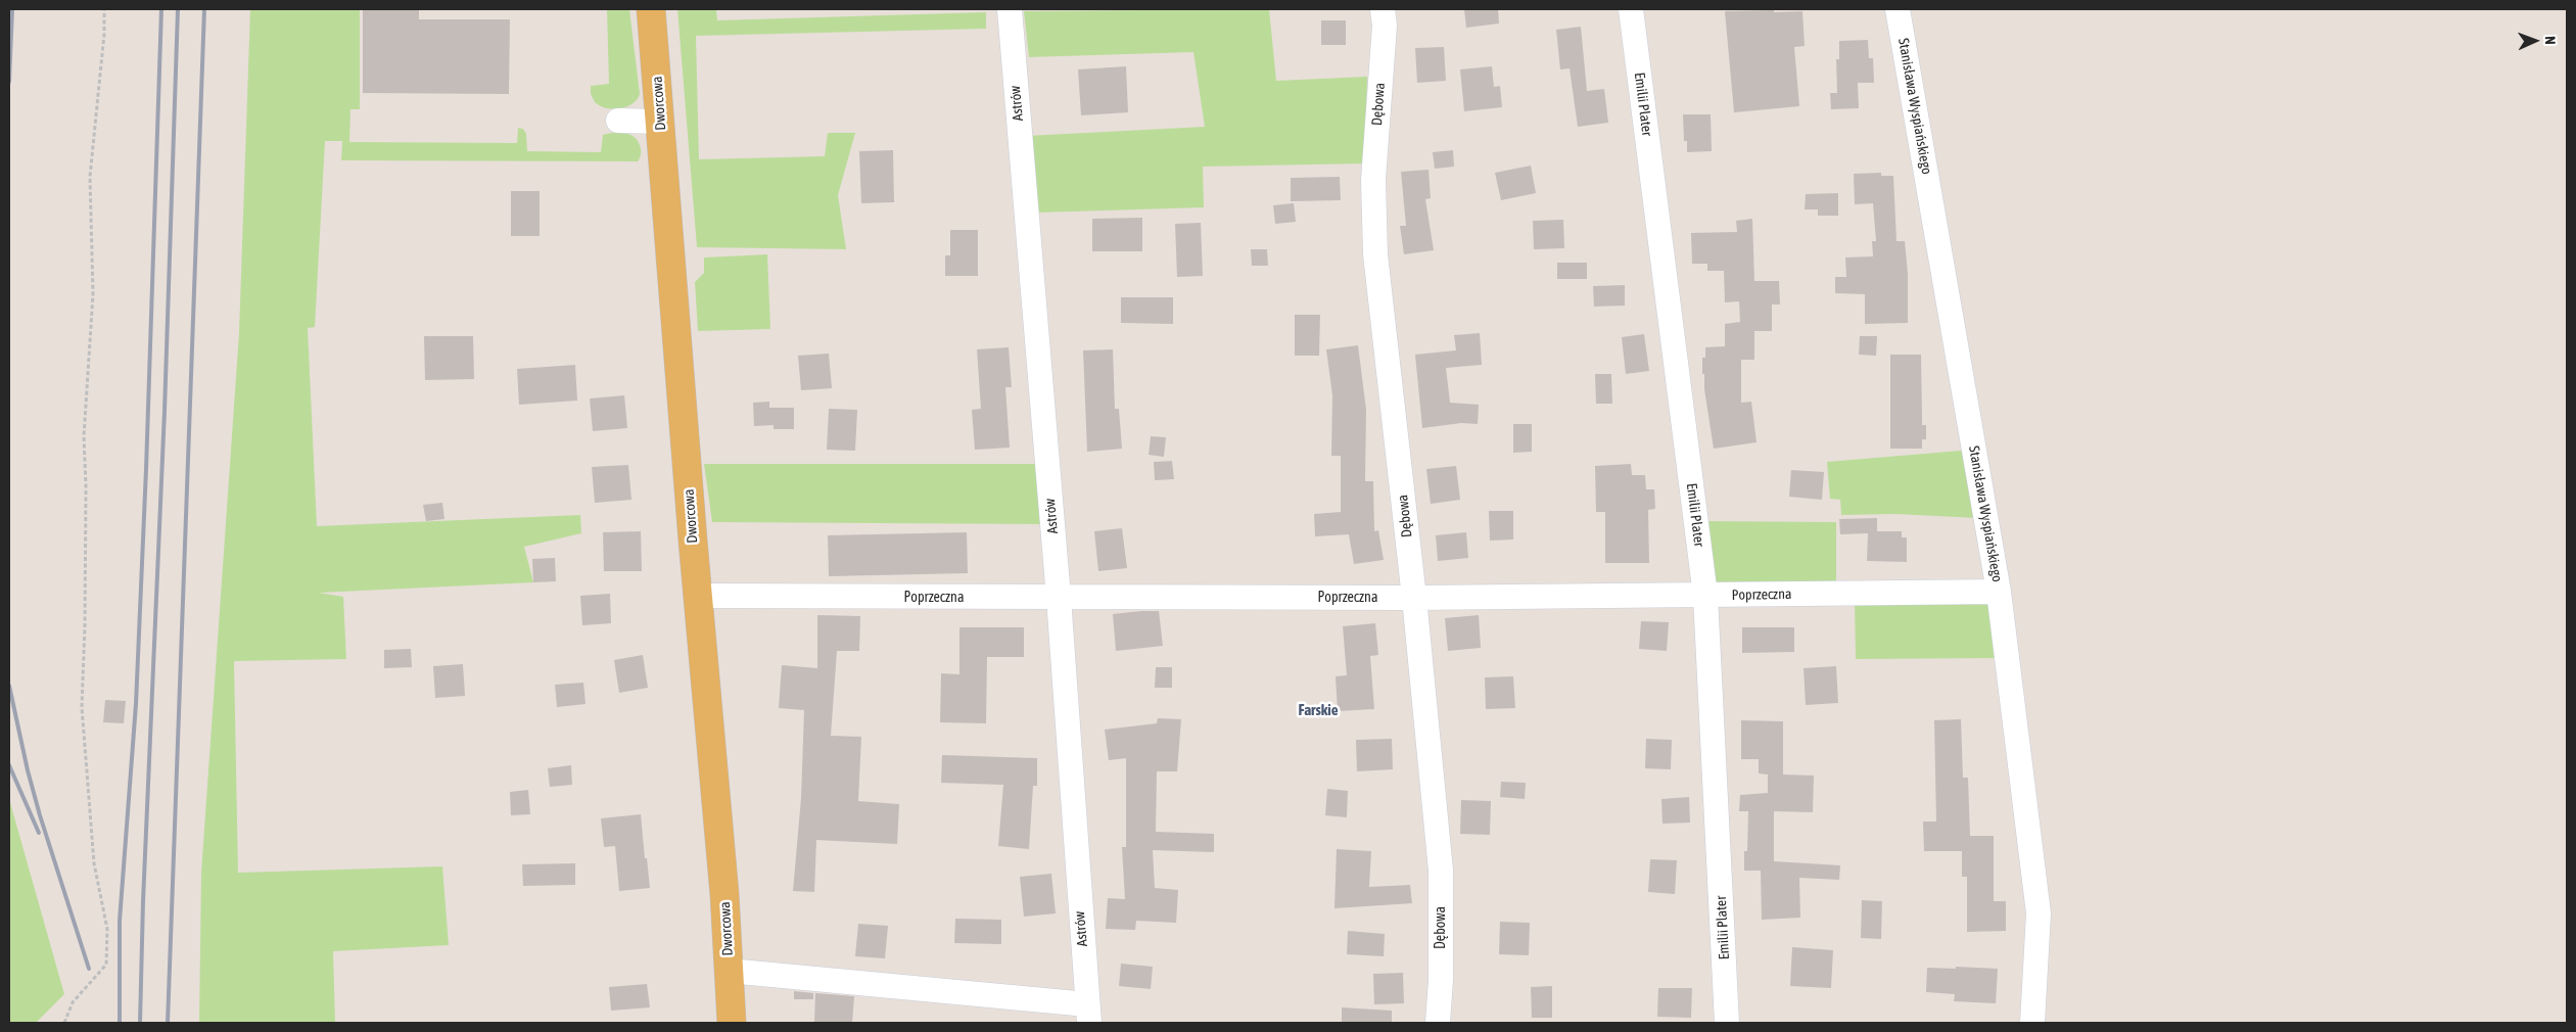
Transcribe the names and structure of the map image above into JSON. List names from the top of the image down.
{
  "streets": {
    "main road": ["Dworcowa"],
    "street": [
      "Astrów",
      "Dębowa",
      "Emilii Plater",
      "Stanisława Wyspiańskiego",
      "Poprzeczna"
    ]
  },
  "crossings": [
    ["Dworcowa", "Poprzeczna"],
    ["Astrów", "Poprzeczna"],
    ["Dębowa", "Poprzeczna"],
    ["Emilii Plater", "Poprzeczna"],
    ["Stanisława Wyspiańskiego", "Poprzeczna"]
  ],
  "districts": ["Farskie"],
  "north": "right"
}
